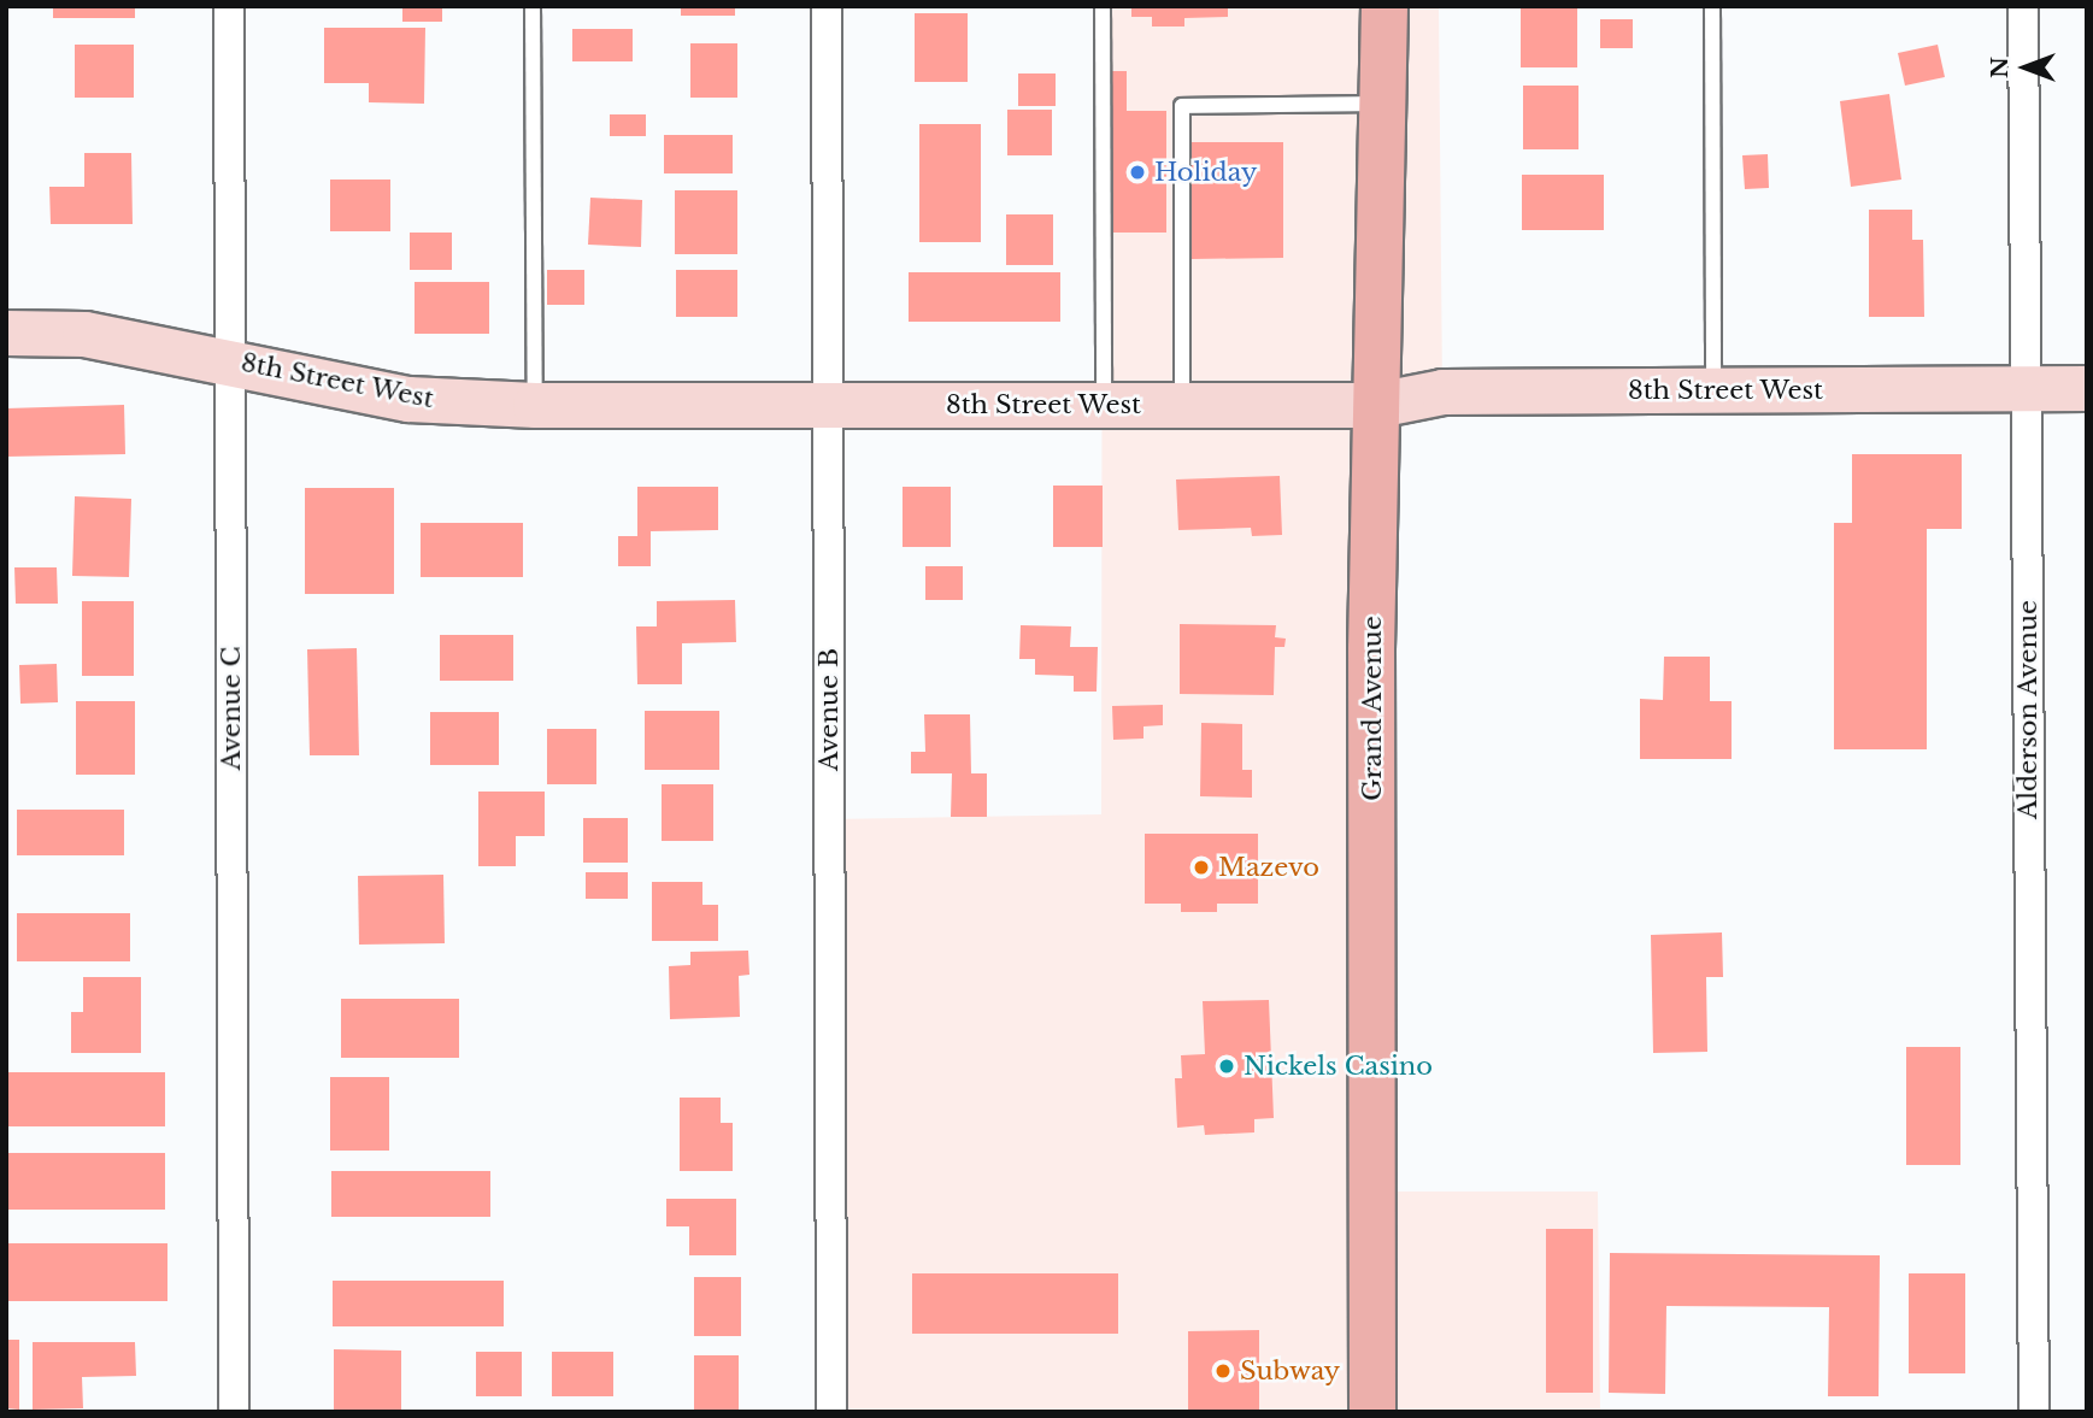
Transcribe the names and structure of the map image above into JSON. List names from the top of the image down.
{
  "streets": {
    "main road": ["Grand Avenue"],
    "street": [
      "8th Street West",
      "Avenue C",
      "Avenue B",
      "Alderson Avenue"
    ]
  },
  "crossings": [
    ["8th Street West", "Avenue C"],
    ["8th Street West", "Grand Avenue"],
    ["8th Street West", "Avenue B"],
    ["8th Street West", "Alderson Avenue"]
  ],
  "places": [
    "Holiday",
    "Mazevo",
    "Nickels Casino",
    "Subway"
  ],
  "north": "left"
}
